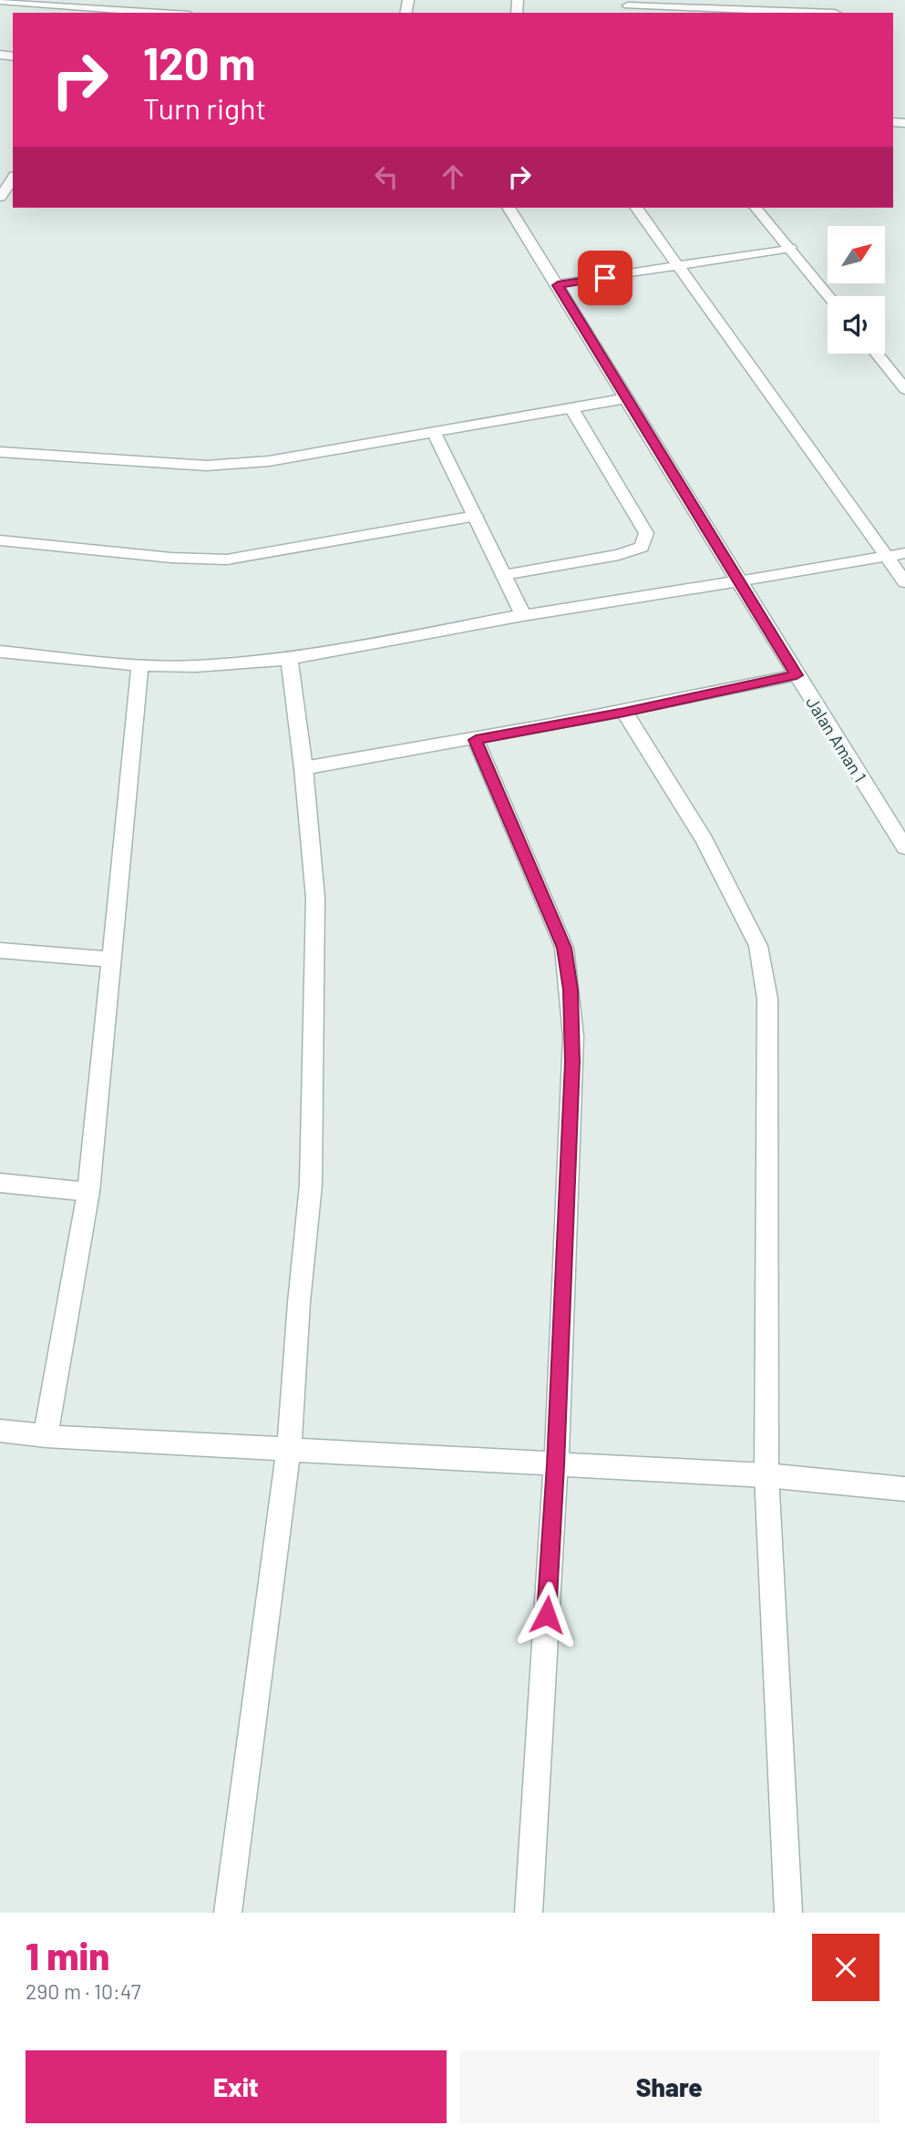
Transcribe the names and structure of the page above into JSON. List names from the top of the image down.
{
  "streets": {
    "street": ["Jalan Aman 1"]
  },
  "north": "top right",
  "page": {
    "turn": ["120 m", "Turn right"],
    "heading": ["1 min", "290 m · 10:47"],
    "buttons": ["Exit", "Share"]
  }
}
